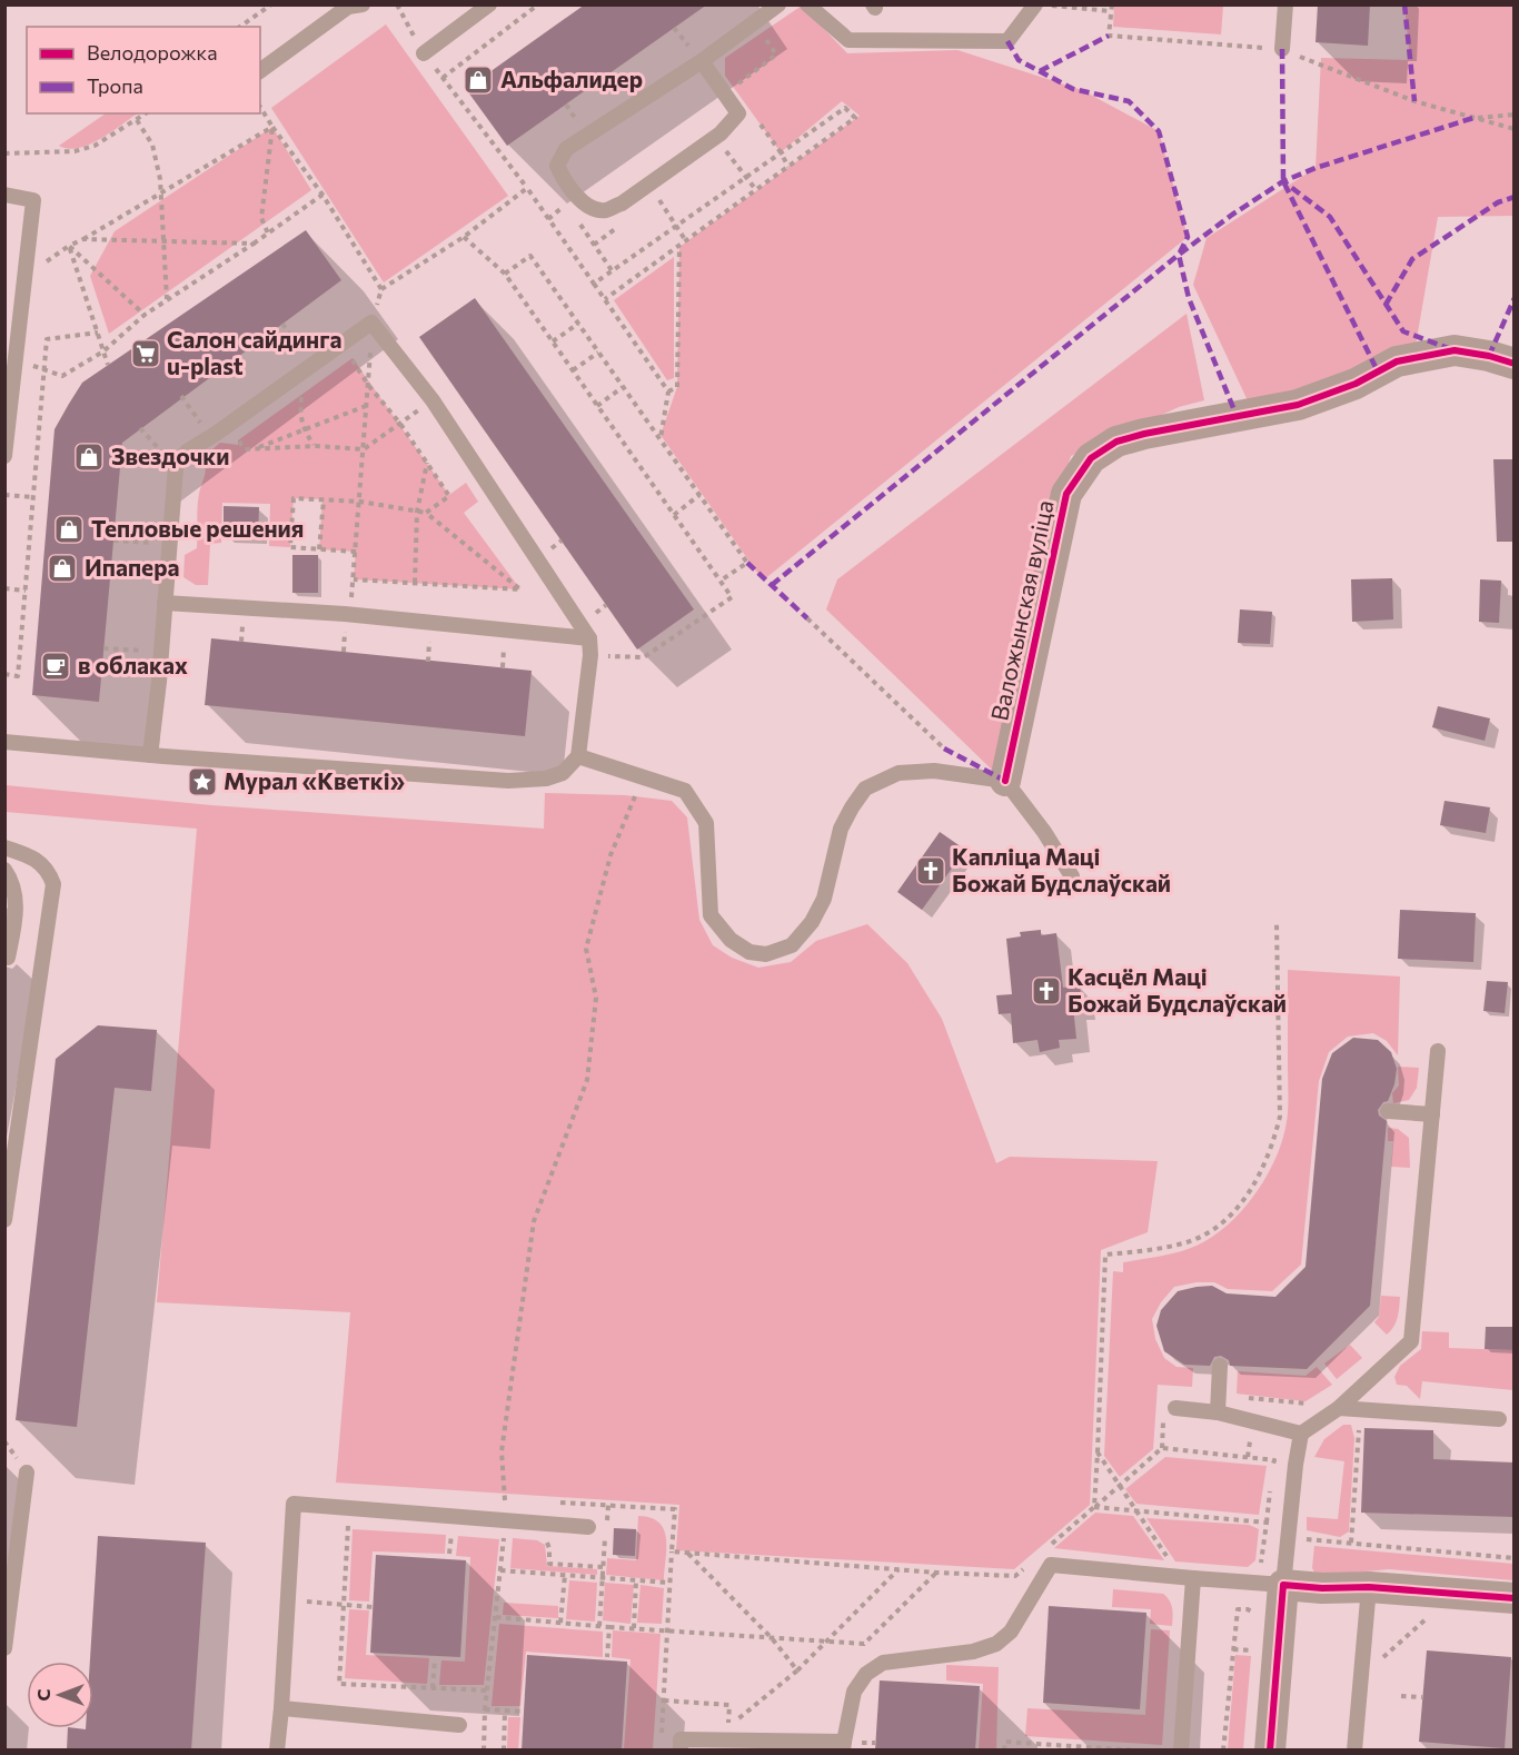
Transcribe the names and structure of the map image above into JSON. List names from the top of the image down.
{
  "streets": {
    "street": ["Валожынская вуліца"]
  },
  "places": {
    "shop": [
      "Альфалидер",
      "Звездочки",
      "Тепловые решения",
      "Ипапера"
    ],
    "supermarket": ["Салон сайдинга u-plast"],
    "cafe": ["в облаках"],
    "place": ["Мурал «Кветкі»"],
    "church": ["Капліца Маці Божай Будслаўскай", "Касцёл Маці Божай Будслаўскай"]
  },
  "legend": ["Велодорожка", "Тропа"],
  "north": "left"
}
